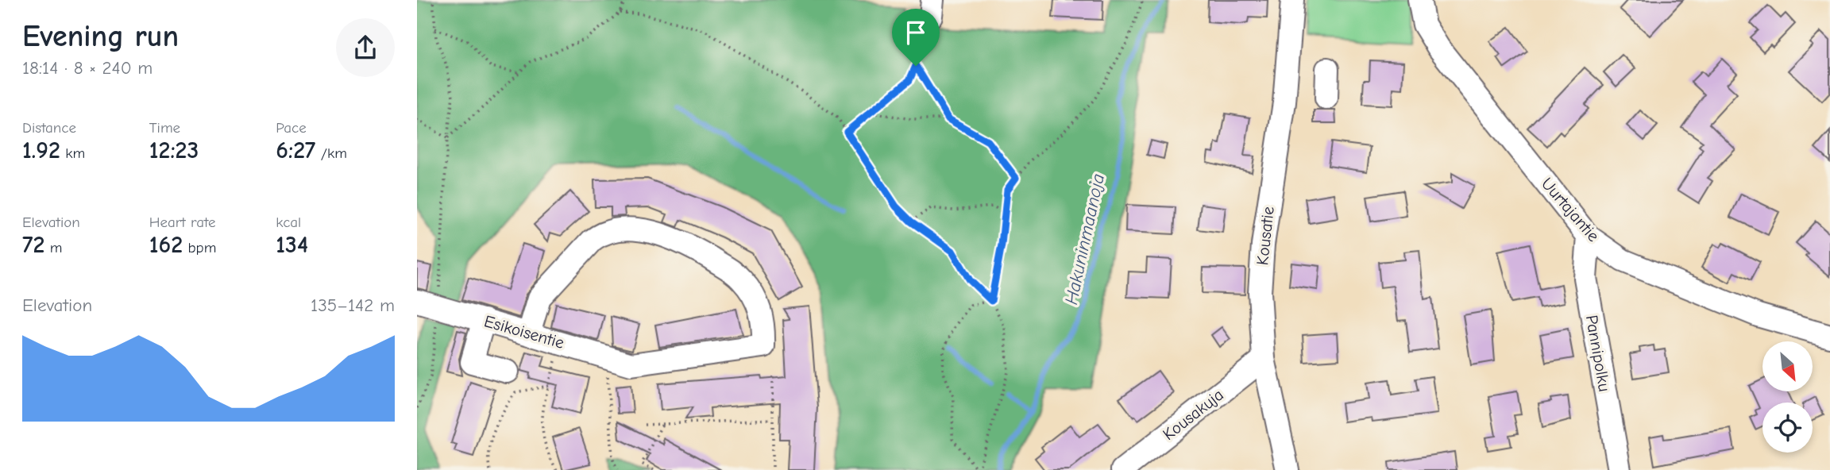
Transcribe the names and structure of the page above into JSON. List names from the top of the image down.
{
  "streets": {
    "street": [
      "Uurtajantie",
      "Kousatie",
      "Esikoisentie",
      "Pannipolku",
      "Kousakuja"
    ]
  },
  "crossings": [
    ["Uurtajantie", "Pannipolku"],
    ["Kousatie", "Kousakuja"]
  ],
  "water": ["Hakuninmaanoja"],
  "north": "bottom right",
  "page": {
    "heading": ["Evening run", "18:14 · 8 × 240 m"],
    "stats": [
      ["Distance", "1.92 km"],
      ["Time", "12:23"],
      ["Pace", "6:27 /km"],
      ["Elevation", "72 m"],
      ["Heart rate", "162 bpm"],
      ["kcal", "134"]
    ],
    "chart": ["Elevation", "135–142 m"]
  }
}
